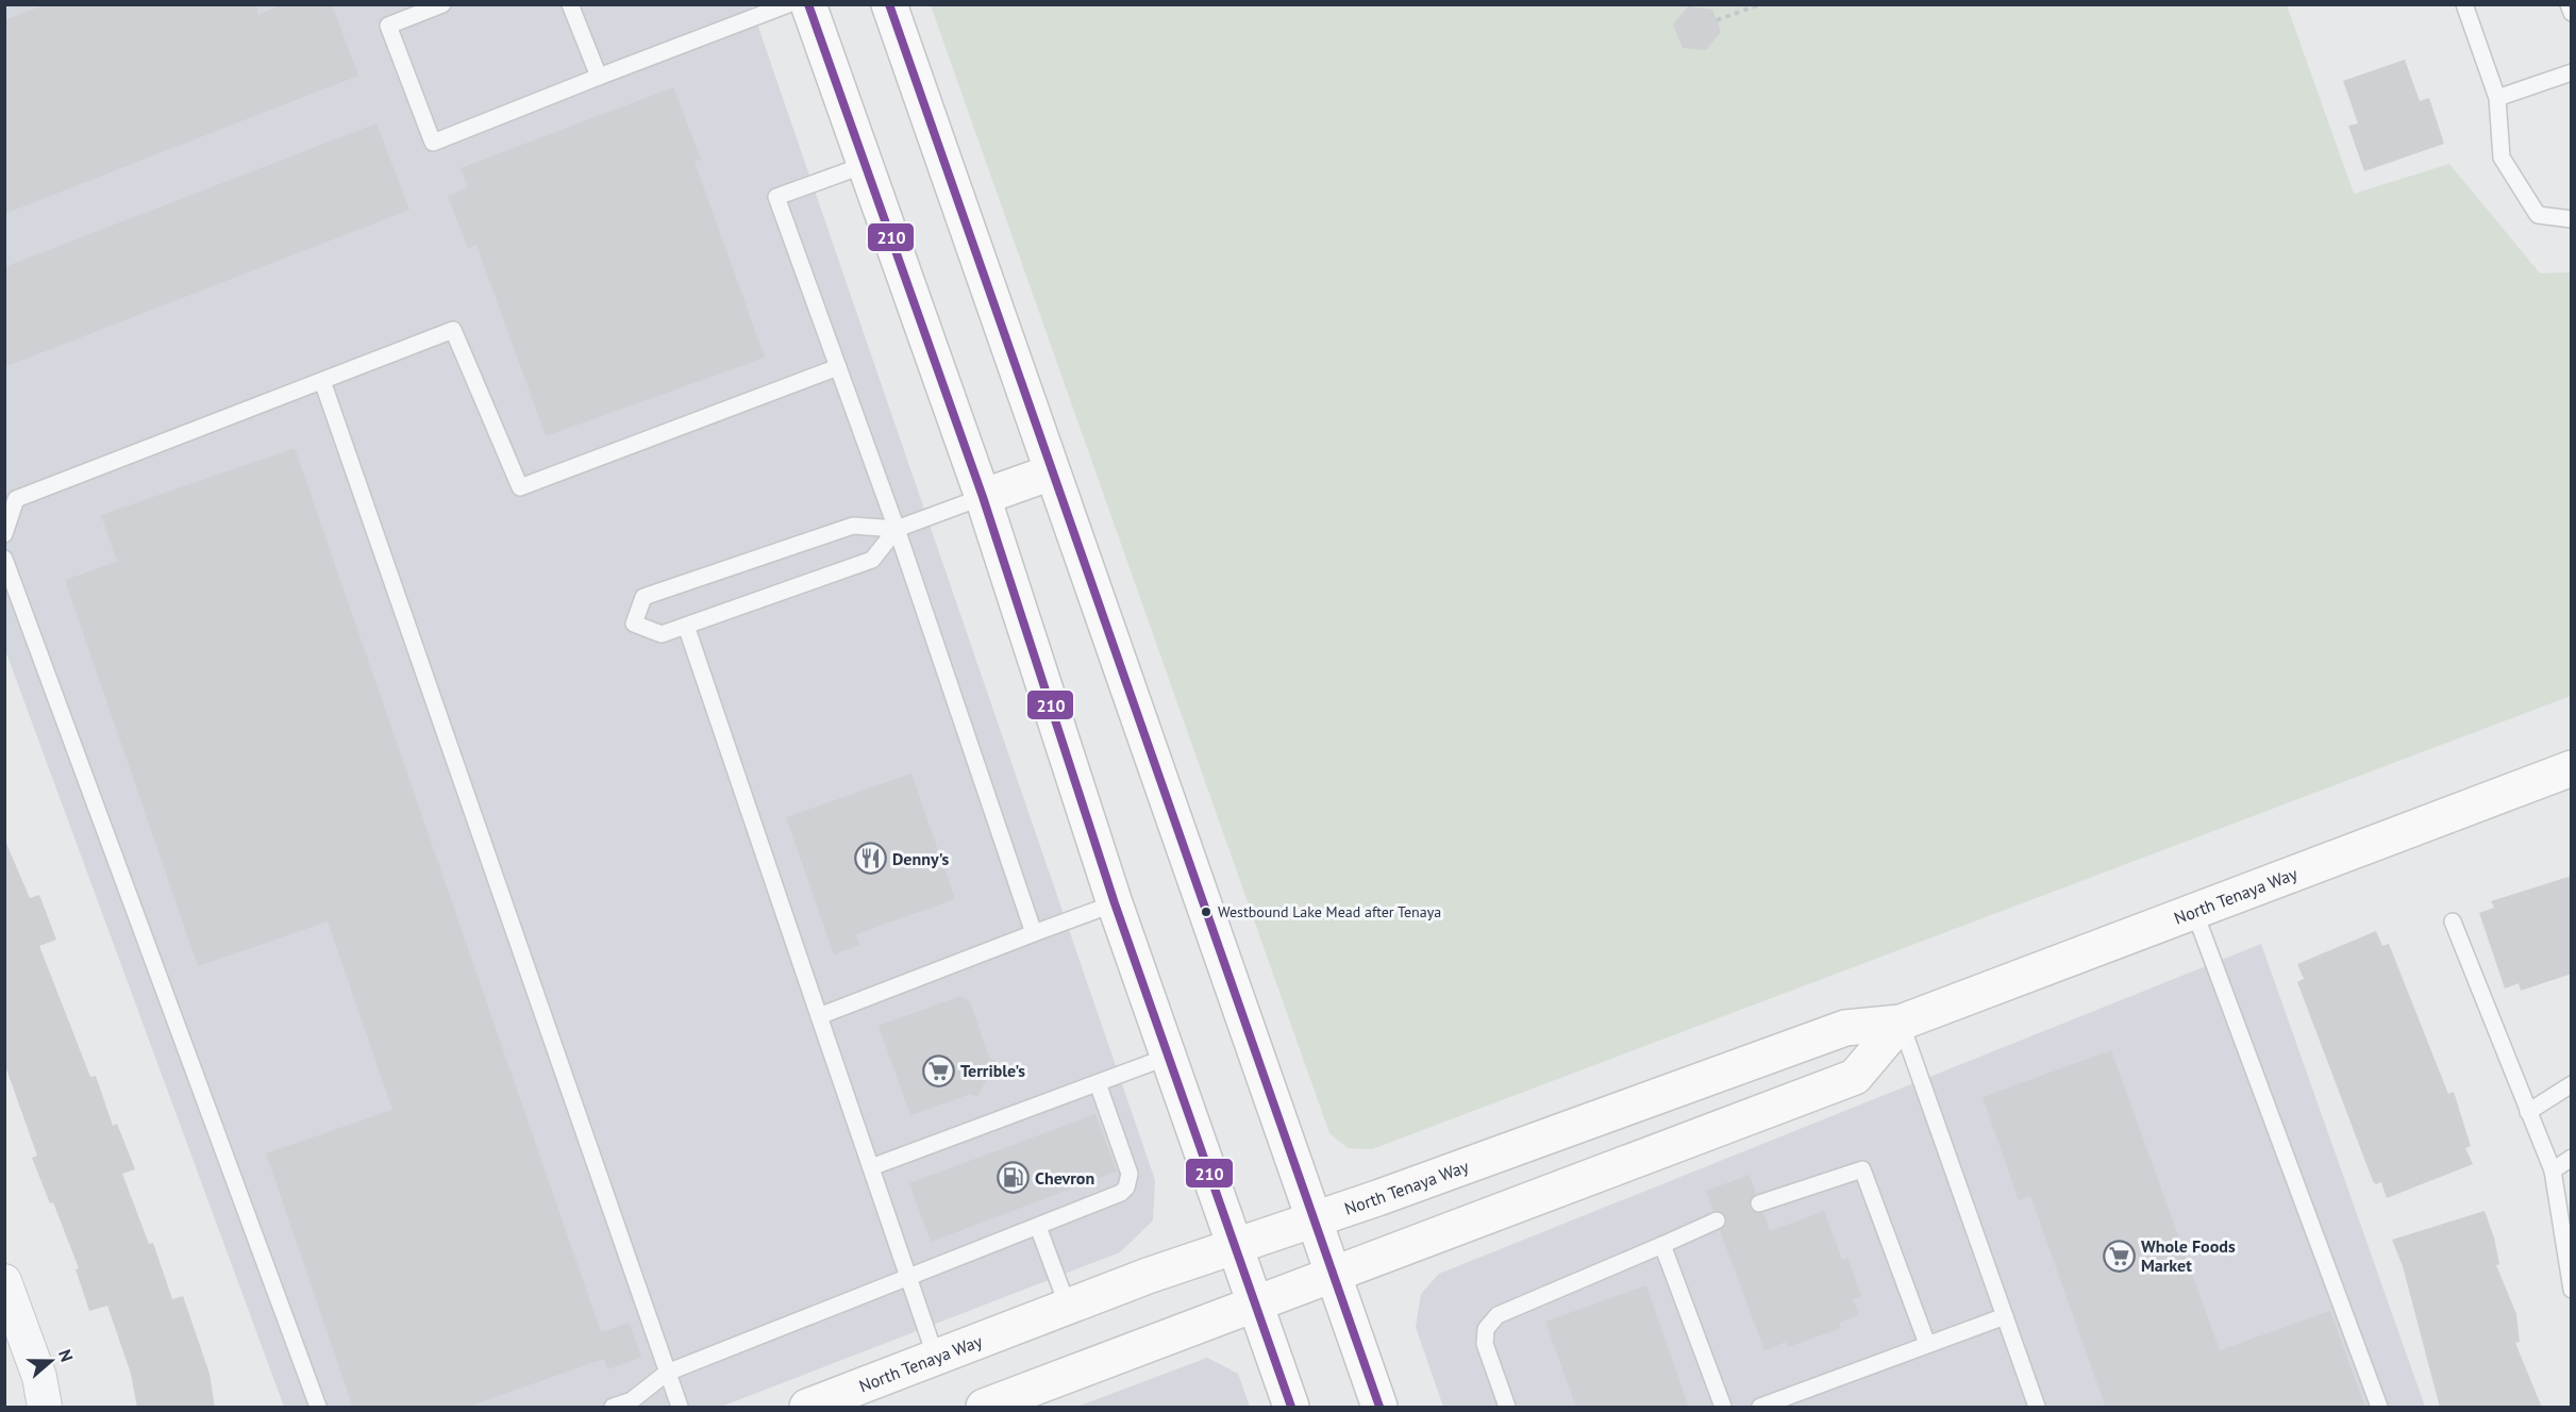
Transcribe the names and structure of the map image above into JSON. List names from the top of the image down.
{
  "streets": {
    "main road": ["North Tenaya Way"]
  },
  "places": {
    "restaurant": ["Denny's"],
    "other": ["Westbound Lake Mead after Tenaya"],
    "supermarket": ["Terrible's", "Whole Foods Market"],
    "fuel station": ["Chevron"]
  },
  "lines": ["transit line 210"],
  "north": "right"
}
